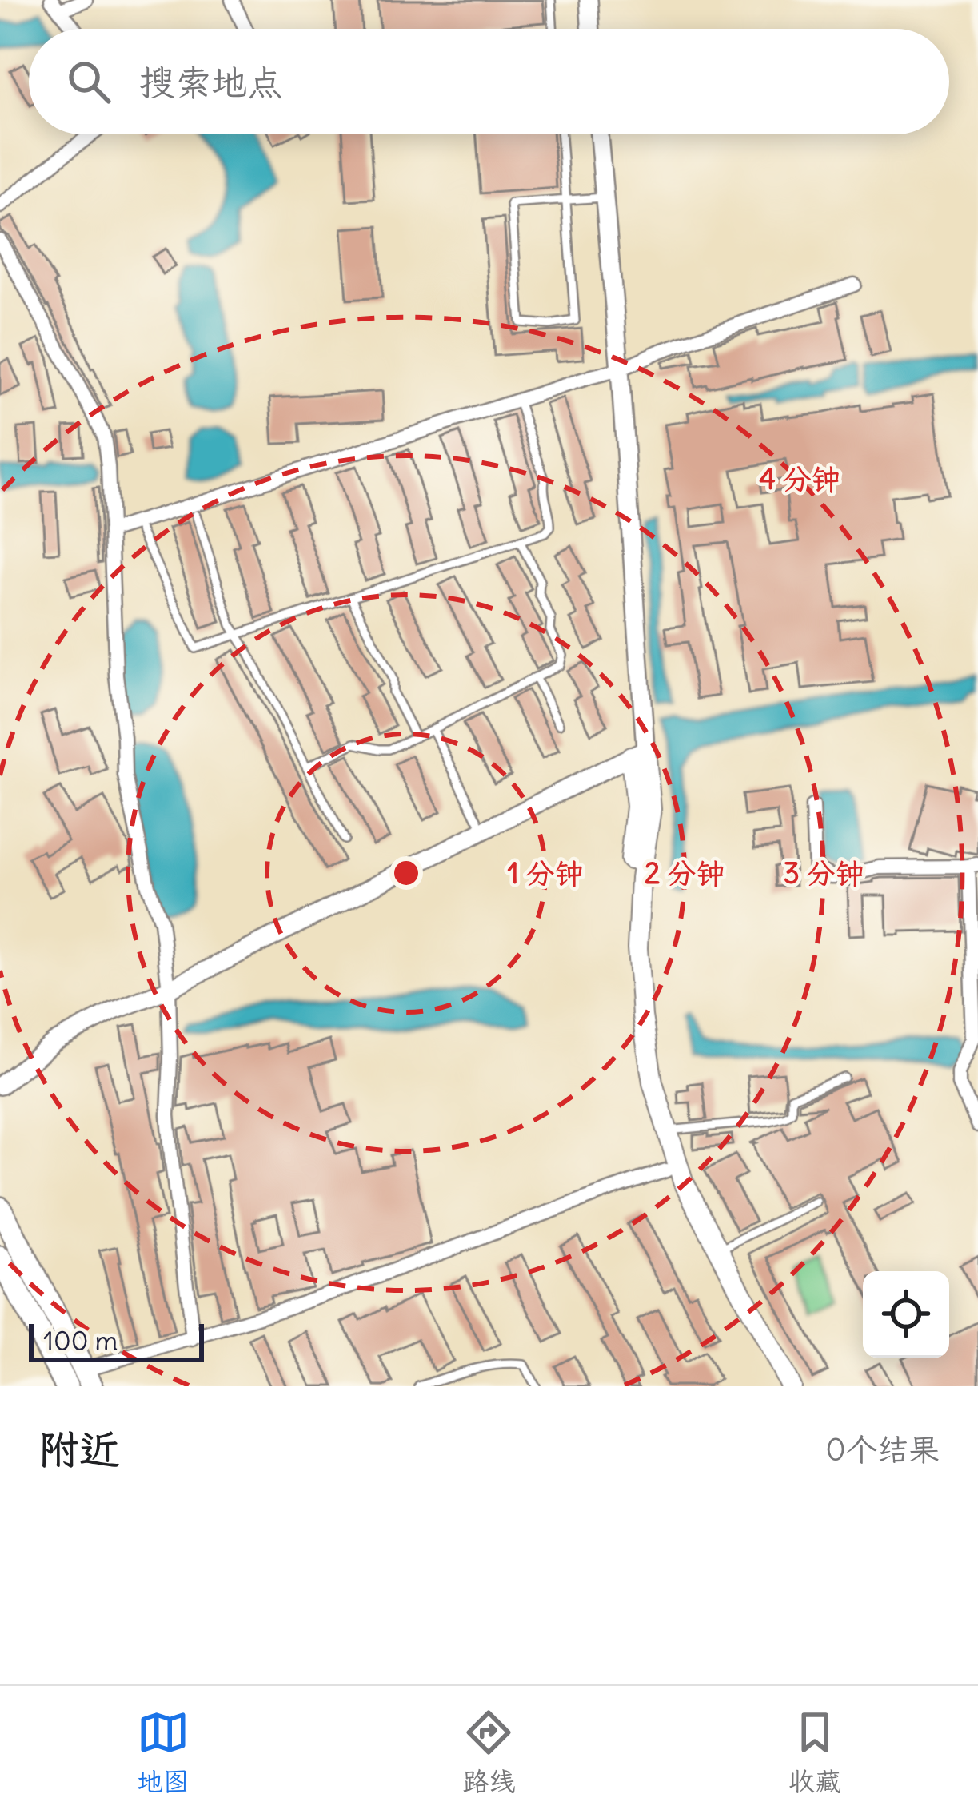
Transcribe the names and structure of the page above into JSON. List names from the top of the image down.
{
  "scale_bar": "100 m",
  "page": {
    "search": "搜索地点",
    "scale": "100 m",
    "heading": ["附近", "0个结果"],
    "nav": ["地图", "路线", "收藏"]
  },
  "rings": [
    "4 分钟",
    "1 分钟",
    "2 分钟",
    "3 分钟"
  ]
}
